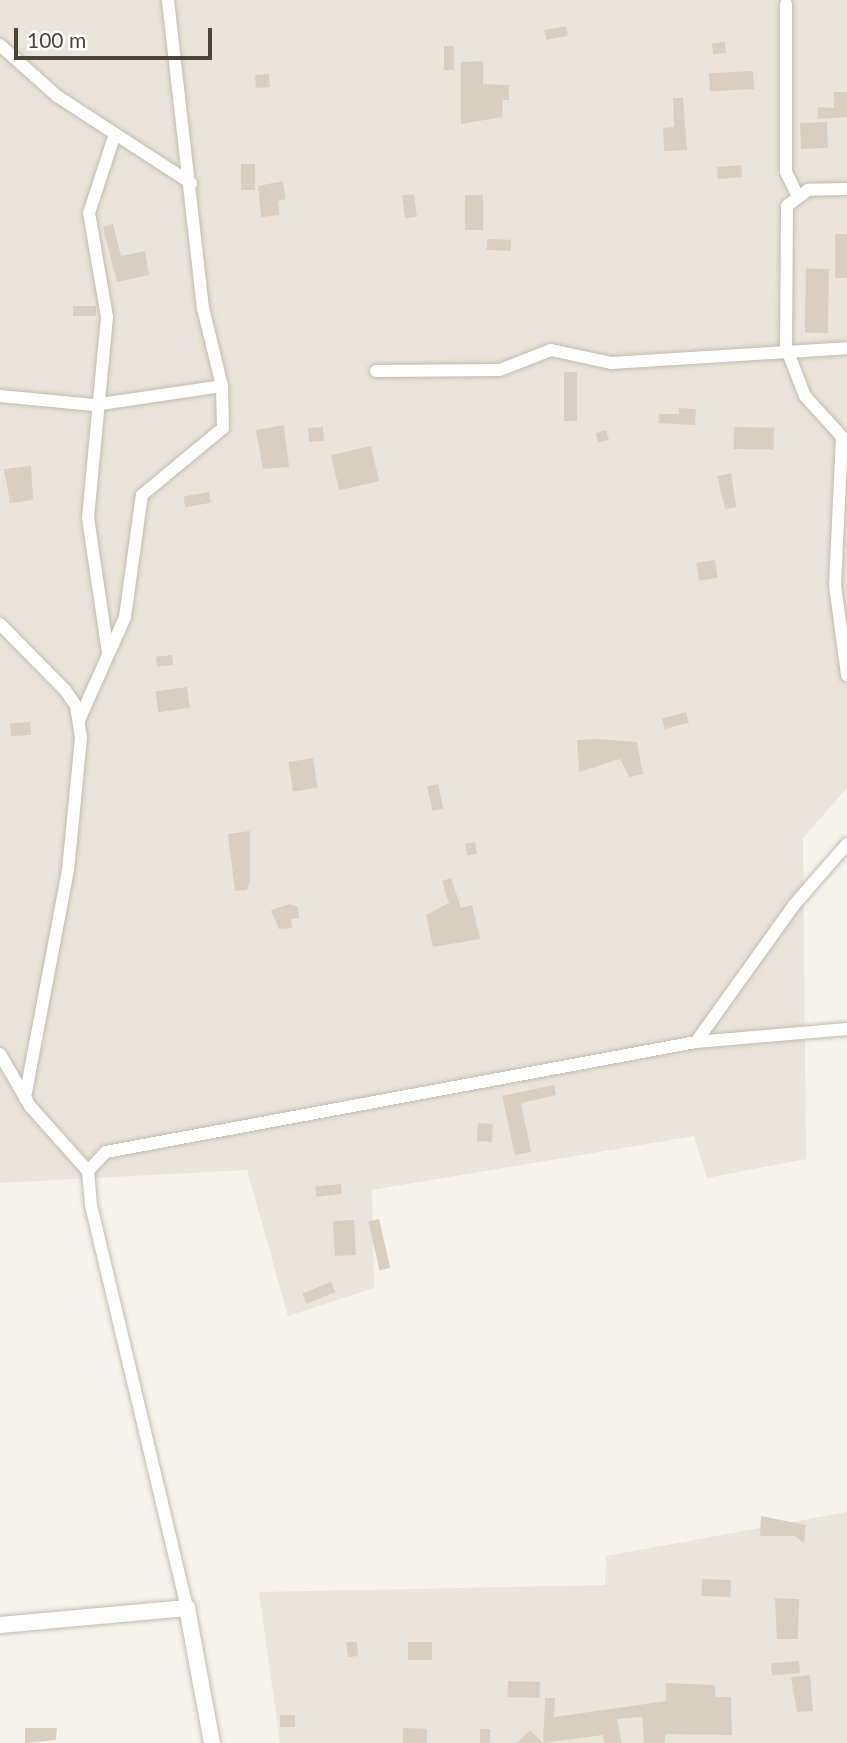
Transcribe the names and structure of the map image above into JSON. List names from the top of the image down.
{
  "scale_bar": "100 m"
}
